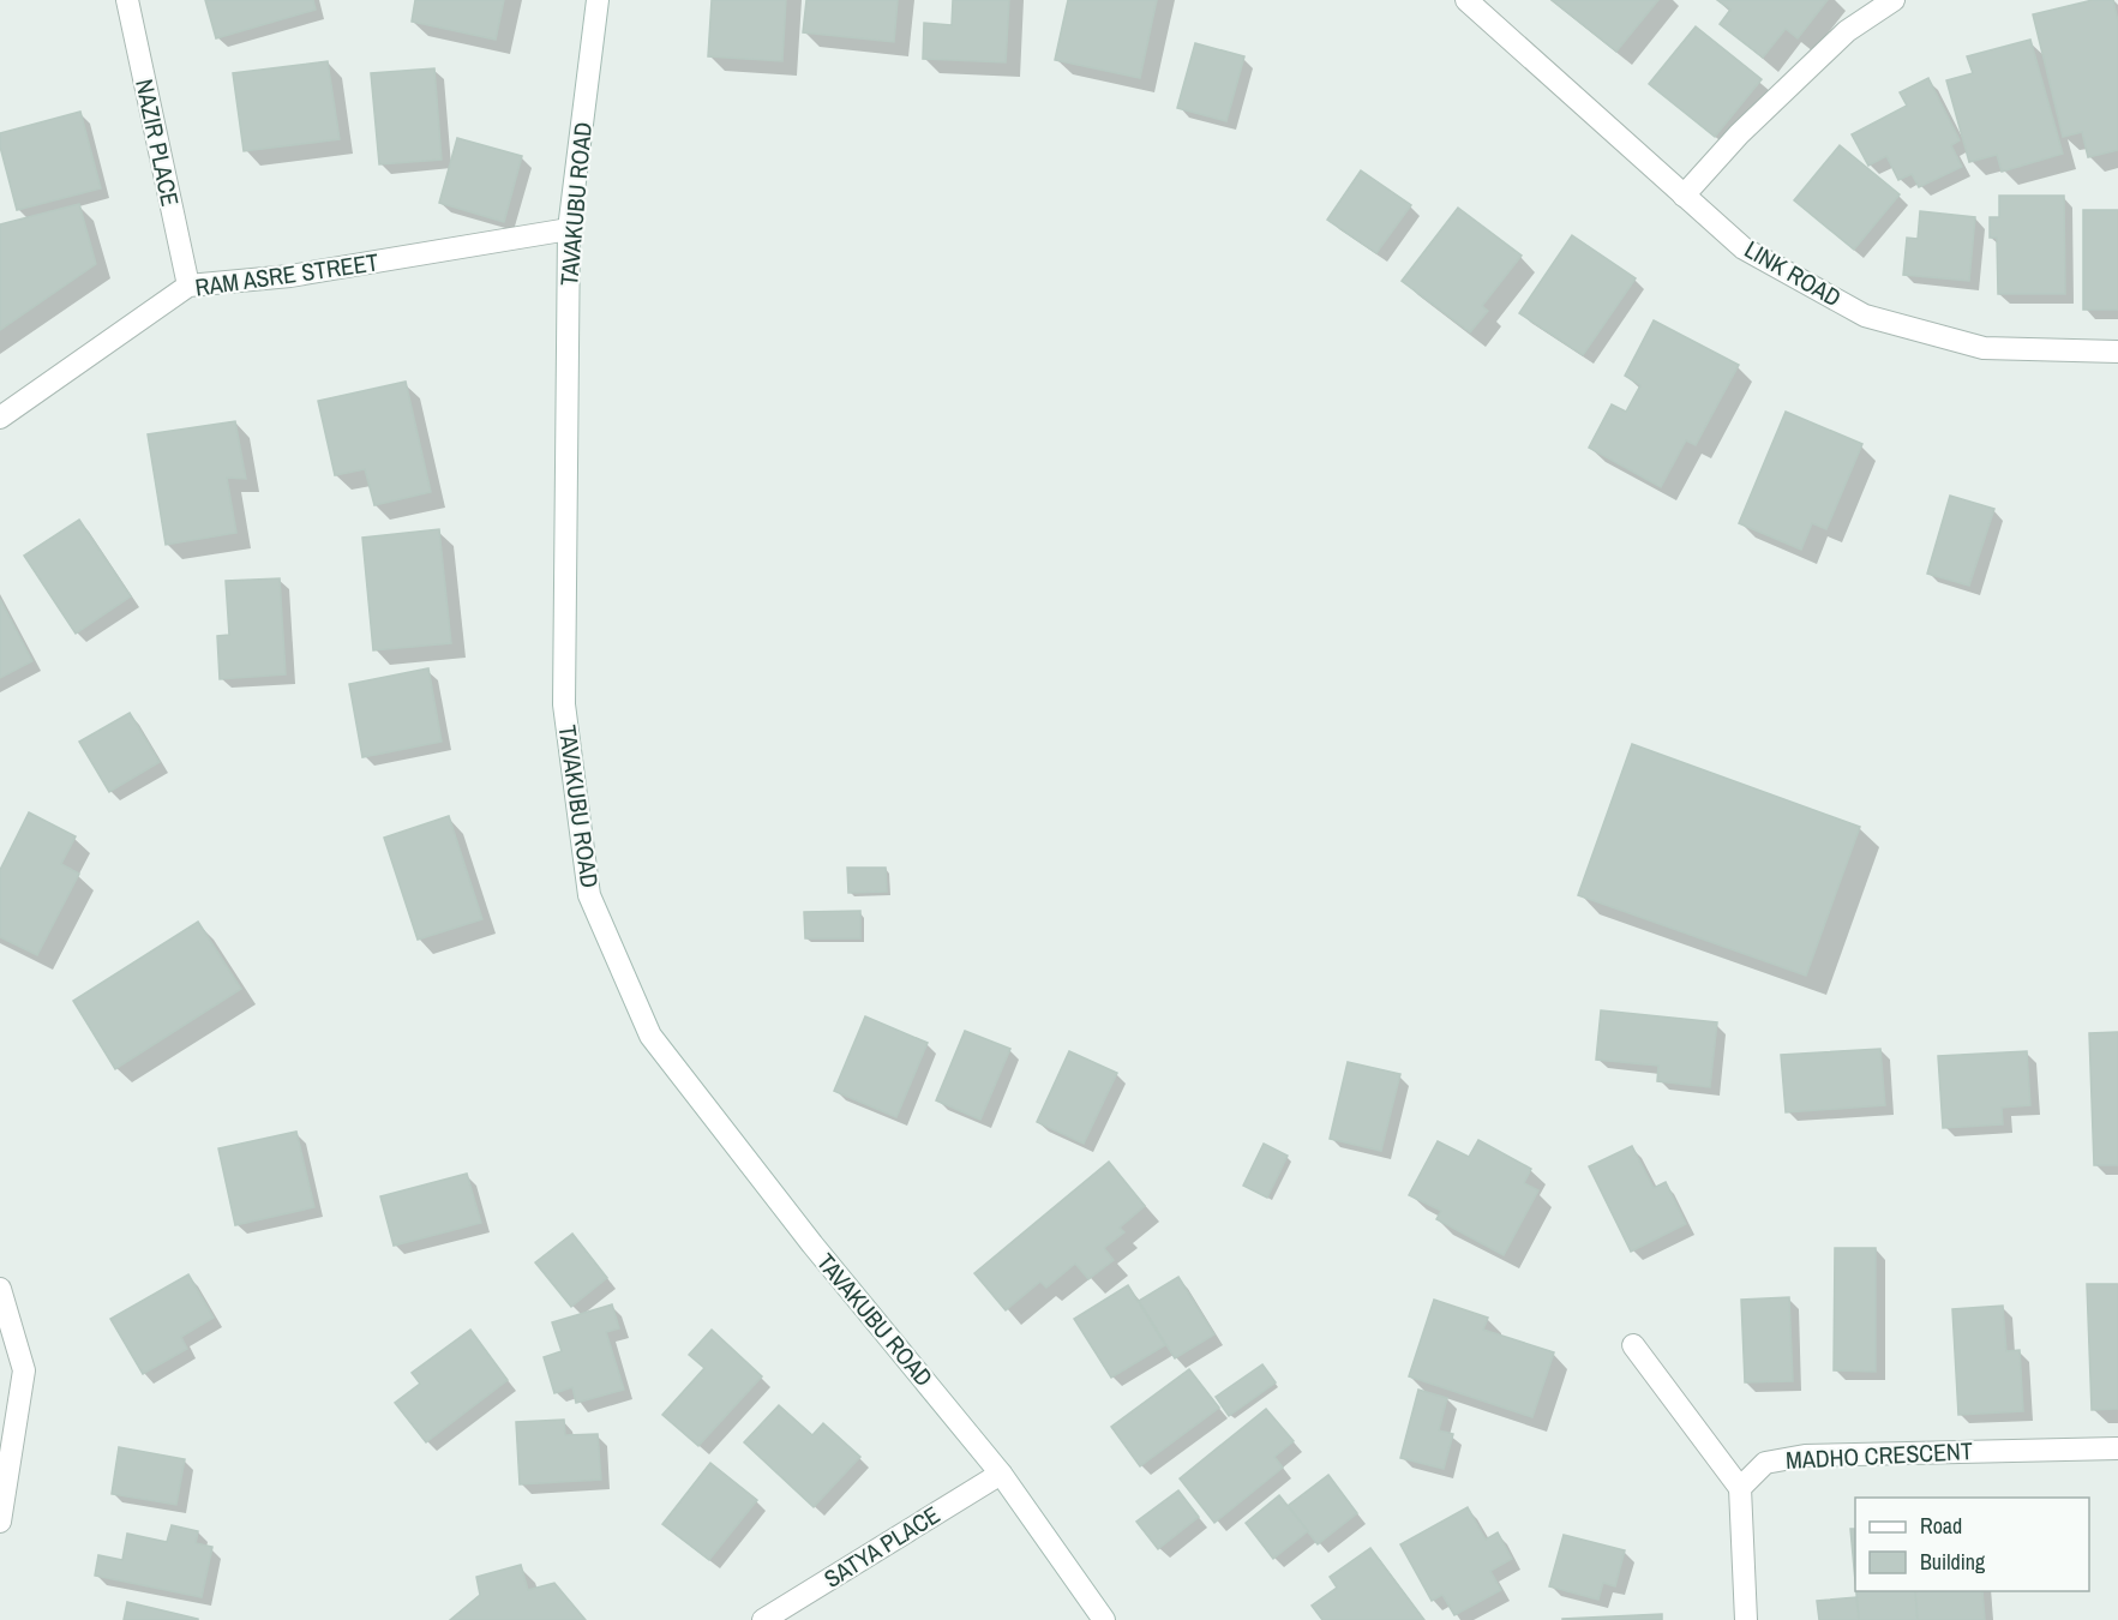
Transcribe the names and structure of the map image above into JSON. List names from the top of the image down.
{
  "streets": {
    "street": [
      "NAZIR PLACE",
      "TAVAKUBU ROAD",
      "LINK ROAD",
      "RAM ASRE STREET",
      "MADHO CRESCENT",
      "SATYA PLACE"
    ]
  },
  "crossings": [
    ["NAZIR PLACE", "RAM ASRE STREET"],
    ["TAVAKUBU ROAD", "RAM ASRE STREET"],
    ["TAVAKUBU ROAD", "SATYA PLACE"]
  ],
  "legend": ["Road", "Building"]
}
